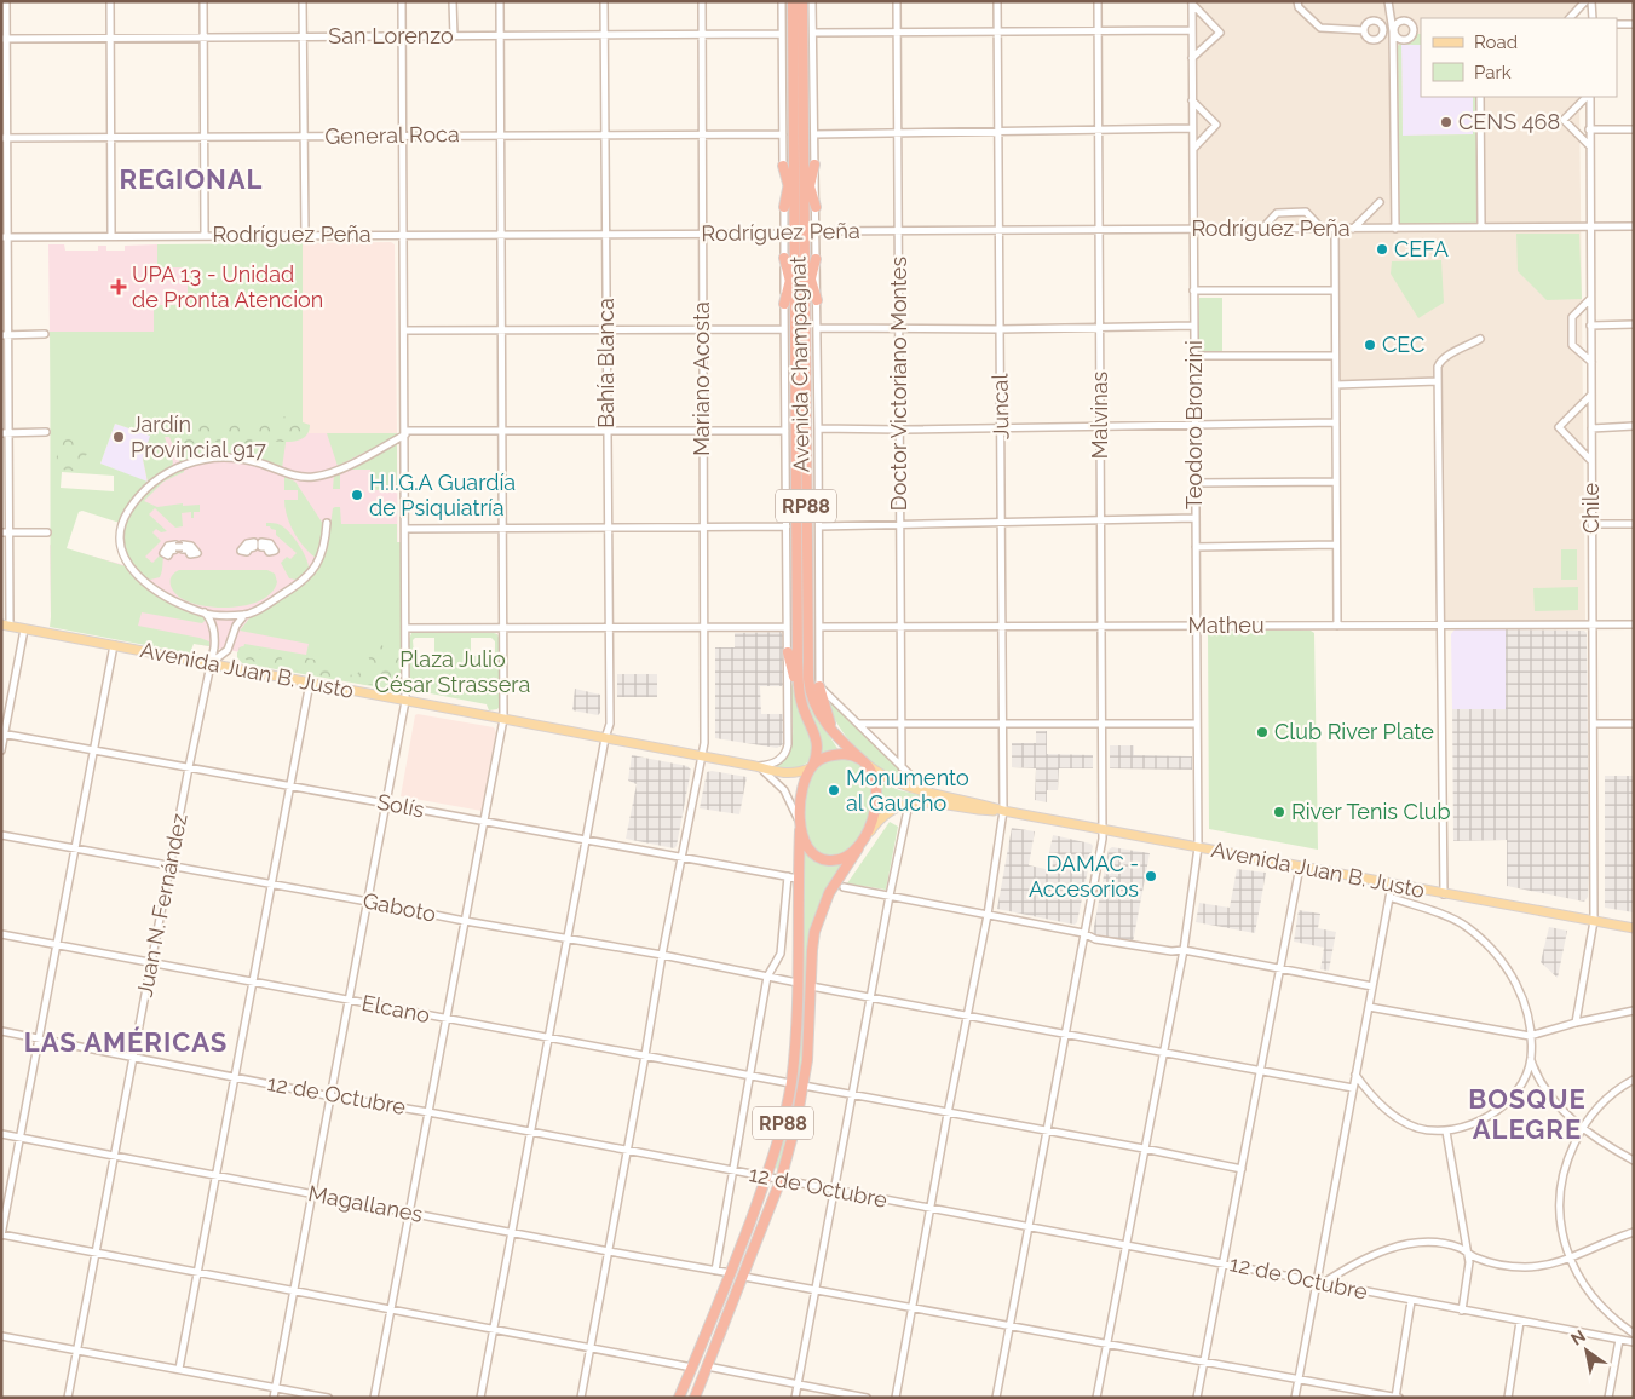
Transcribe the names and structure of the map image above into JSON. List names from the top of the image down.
{
  "streets": {
    "highway": ["Avenida Champagnat", "RP88"],
    "main road": ["Avenida Juan B. Justo"],
    "street": [
      "San Lorenzo",
      "General Roca",
      "Rodríguez Peña",
      "Bahía Blanca",
      "Mariano Acosta",
      "Doctor Victoriano Montes",
      "Juncal",
      "Malvinas",
      "Teodoro Bronzini",
      "Chile",
      "Matheu",
      "Solís",
      "Juan N. Fernández",
      "Gaboto",
      "Elcano",
      "12 de Octubre",
      "Magallanes"
    ]
  },
  "crossings": [
    ["San Lorenzo", "Bahía Blanca"],
    ["San Lorenzo", "Avenida Champagnat"],
    ["San Lorenzo", "Mariano Acosta"],
    ["General Roca", "Bahía Blanca"],
    ["General Roca", "Avenida Champagnat"],
    ["General Roca", "Mariano Acosta"],
    ["Rodríguez Peña", "Bahía Blanca"],
    ["Rodríguez Peña", "Avenida Champagnat"],
    ["Rodríguez Peña", "Mariano Acosta"],
    ["Rodríguez Peña", "Doctor Victoriano Montes"],
    ["Rodríguez Peña", "Juncal"],
    ["Rodríguez Peña", "Malvinas"],
    ["Rodríguez Peña", "Teodoro Bronzini"],
    ["Rodríguez Peña", "Chile"],
    ["Bahía Blanca", "Avenida Juan B. Justo"],
    ["Bahía Blanca", "Solís"],
    ["Bahía Blanca", "Gaboto"],
    ["Bahía Blanca", "Elcano"],
    ["Bahía Blanca", "12 de Octubre"],
    ["Bahía Blanca", "Magallanes"],
    ["Avenida Champagnat", "RP88"],
    ["Avenida Champagnat", "Matheu"],
    ["Avenida Champagnat", "Avenida Juan B. Justo"],
    ["Mariano Acosta", "Avenida Juan B. Justo"],
    ["Mariano Acosta", "Solís"],
    ["Mariano Acosta", "Gaboto"],
    ["Mariano Acosta", "Elcano"],
    ["Mariano Acosta", "12 de Octubre"],
    ["Mariano Acosta", "Magallanes"],
    ["Doctor Victoriano Montes", "Matheu"],
    ["Juncal", "Matheu"],
    ["Juncal", "Avenida Juan B. Justo"],
    ["Juncal", "12 de Octubre"],
    ["Malvinas", "Matheu"],
    ["Malvinas", "Avenida Juan B. Justo"],
    ["Malvinas", "12 de Octubre"],
    ["Teodoro Bronzini", "Matheu"],
    ["Teodoro Bronzini", "Avenida Juan B. Justo"],
    ["Teodoro Bronzini", "12 de Octubre"],
    ["RP88", "Avenida Juan B. Justo"],
    ["RP88", "Solís"],
    ["RP88", "Gaboto"],
    ["RP88", "Elcano"],
    ["RP88", "12 de Octubre"],
    ["RP88", "Magallanes"],
    ["Chile", "Matheu"],
    ["Chile", "Avenida Juan B. Justo"],
    ["Avenida Juan B. Justo", "Juan N. Fernández"],
    ["Solís", "Juan N. Fernández"],
    ["Juan N. Fernández", "Gaboto"],
    ["Juan N. Fernández", "Elcano"],
    ["Juan N. Fernández", "12 de Octubre"],
    ["Juan N. Fernández", "Magallanes"]
  ],
  "districts": ["REGIONAL", "LAS AMÉRICAS", "BOSQUE ALEGRE"],
  "parks": ["Plaza Julio César Strassera"],
  "places": {
    "other": [
      "CENS 468",
      "CEFA",
      "CEC",
      "Jardín Provincial 917",
      "H.I.G.A Guardía de Psiquiatría",
      "Club River Plate",
      "Monumento al Gaucho",
      "River Tenis Club",
      "DAMAC - Accesorios"
    ],
    "health": ["UPA 13 - Unidad de Pronta Atencion"]
  },
  "legend": ["Road", "Park"],
  "north": "top left"
}
